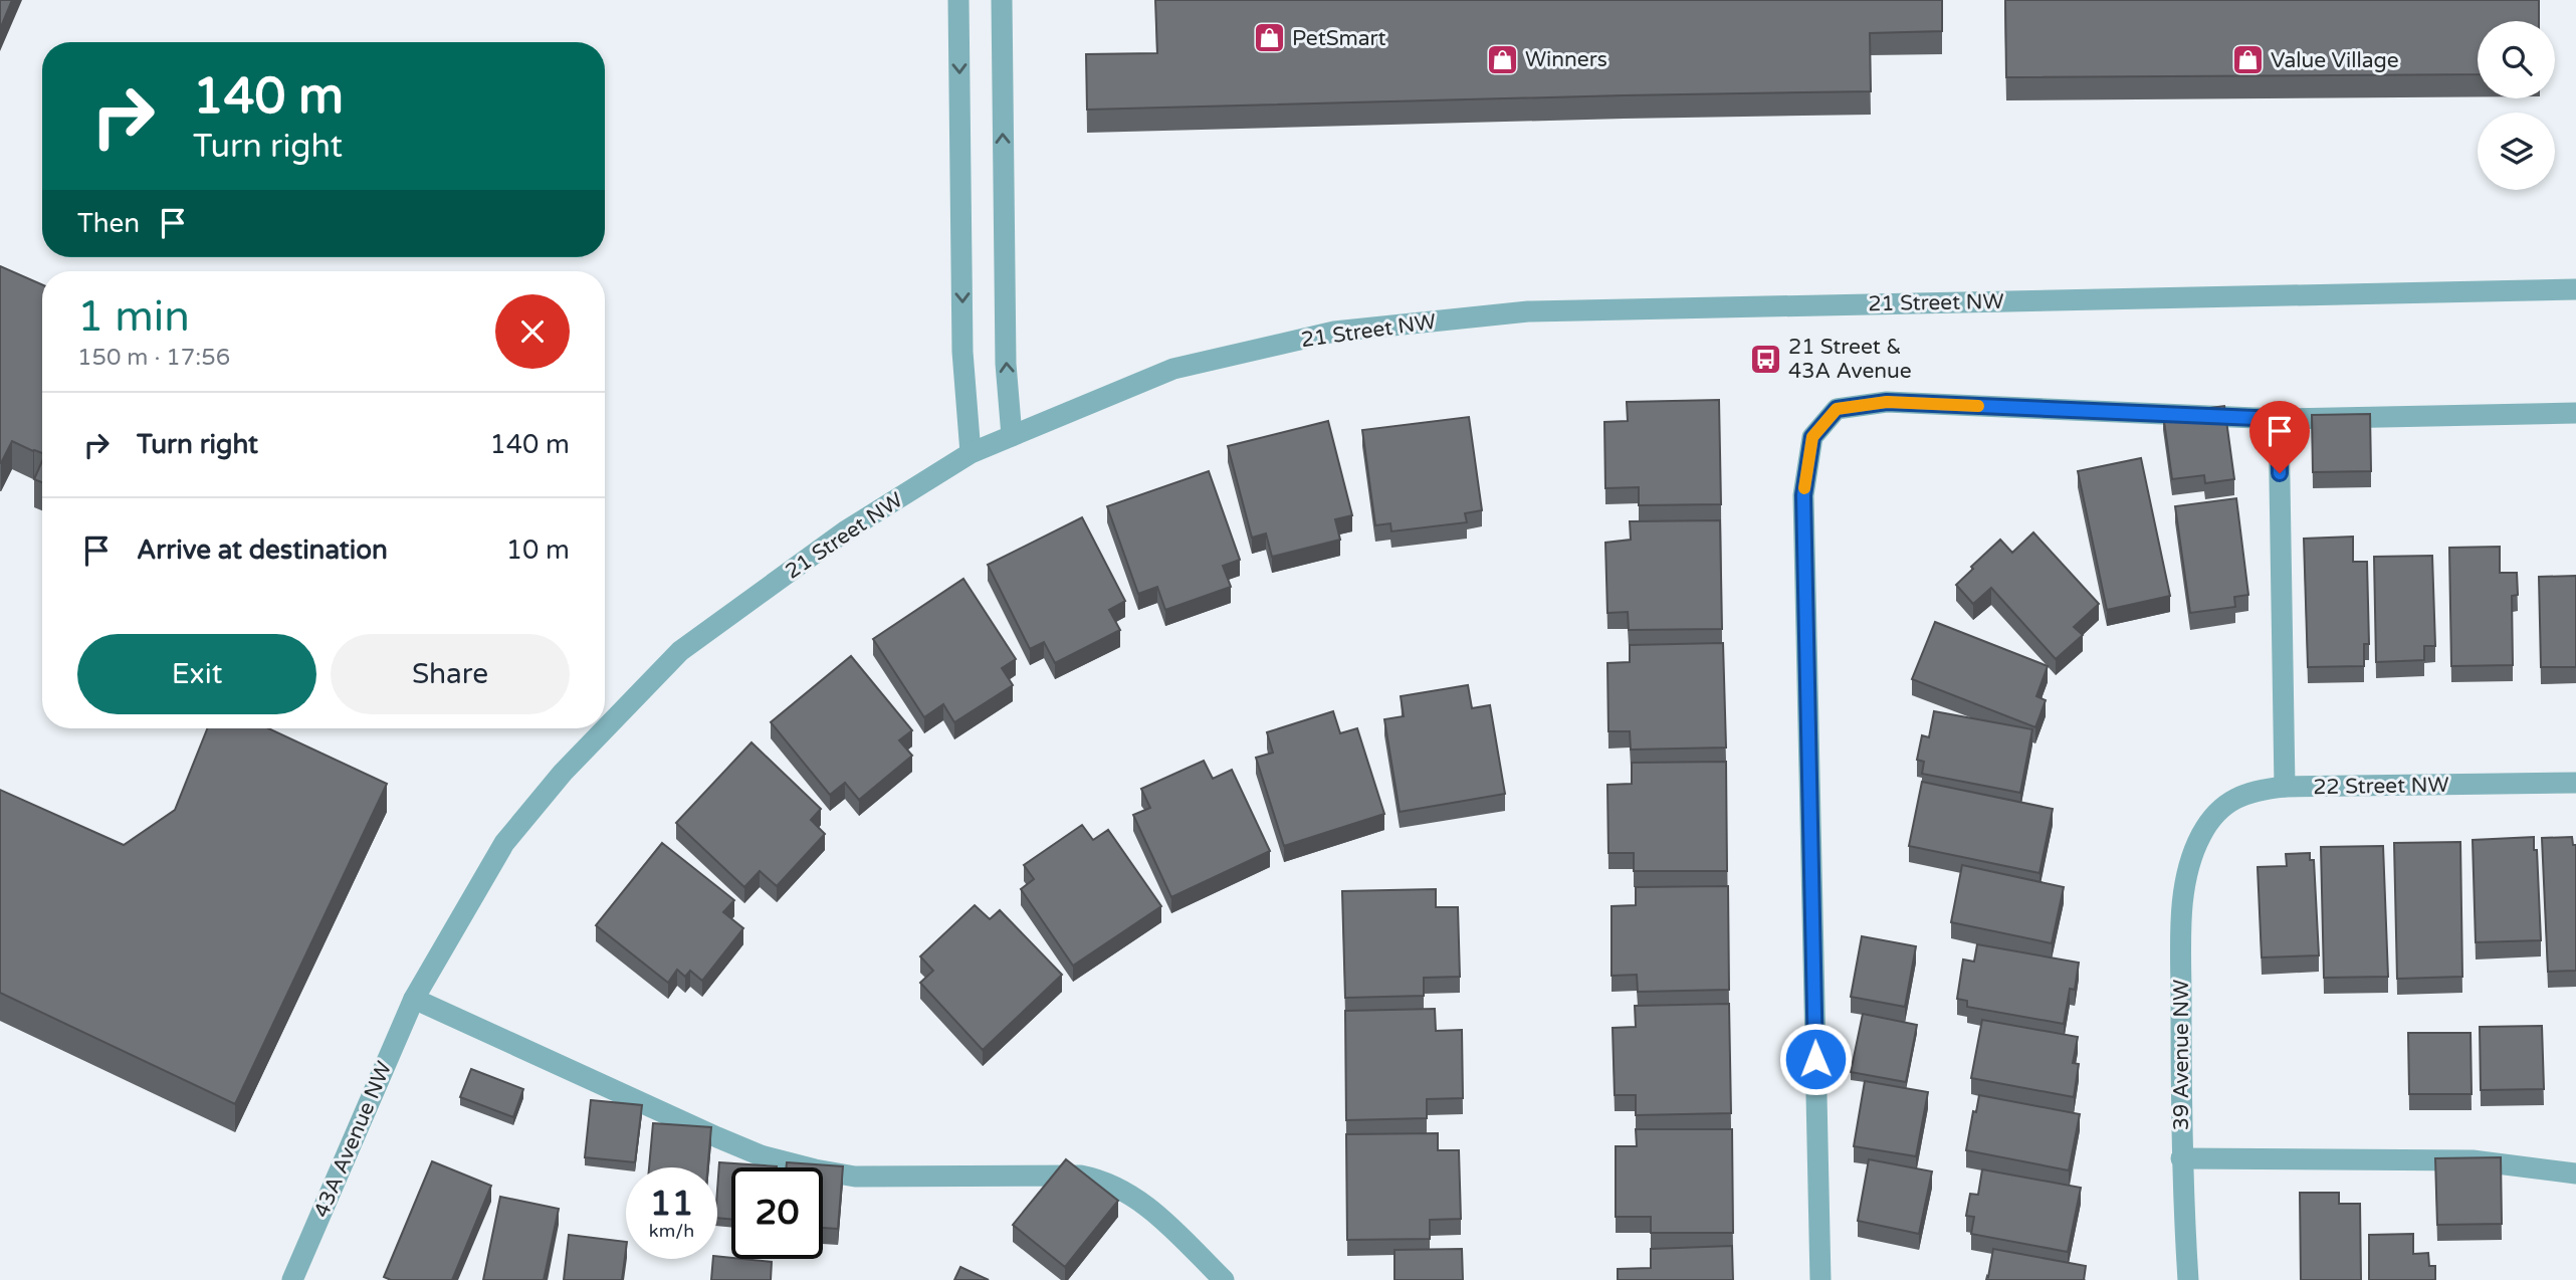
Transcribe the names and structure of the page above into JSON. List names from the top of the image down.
{
  "streets": {
    "street": [
      "21 Street NW",
      "22 Street NW",
      "39 Avenue NW",
      "43A Avenue NW"
    ]
  },
  "crossings": [
    ["21 Street NW", "43A Avenue NW"],
    ["22 Street NW", "39 Avenue NW"]
  ],
  "places": {
    "shop": ["PetSmart", "Winners", "Value Village"],
    "bus stop": ["21 Street & 43A Avenue"]
  },
  "page": {
    "turn": ["140 m", "Turn right"],
    "then": "Then",
    "heading": ["1 min", "150 m · 17:56"],
    "list": [
      {
        "name": "Turn right",
        "value": "140 m"
      },
      {
        "name": "Arrive at destination",
        "value": "10 m"
      }
    ],
    "buttons": ["Exit", "Share"],
    "speed": "11 km/h",
    "limit": "20"
  }
}
